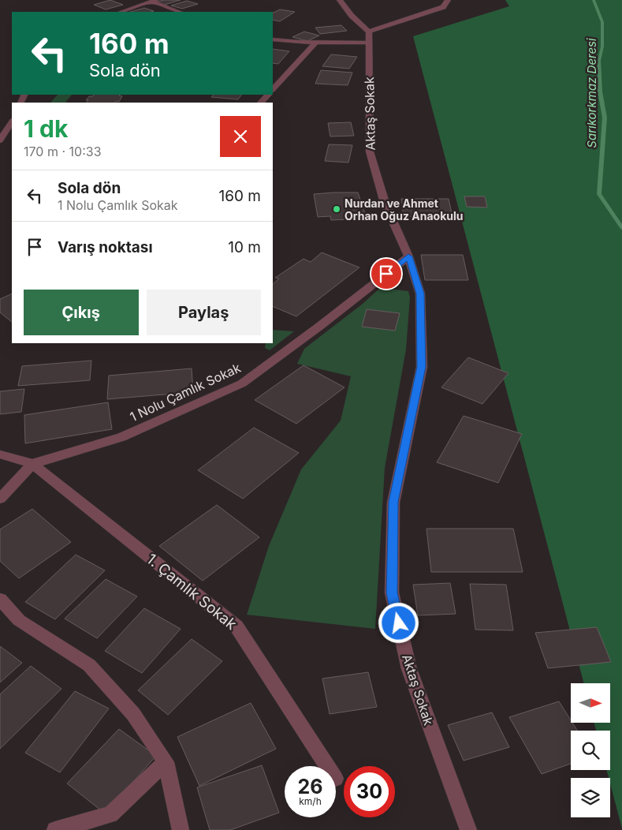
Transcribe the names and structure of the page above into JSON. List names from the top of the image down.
{
  "streets": {
    "street": ["Aktaş Sokak", "1 Nolu Çamlık Sokak", "1. Çamlık Sokak"]
  },
  "crossings": [
    ["Aktaş Sokak", "1 Nolu Çamlık Sokak"],
    ["1 Nolu Çamlık Sokak", "1. Çamlık Sokak"]
  ],
  "water": ["Sarıkorkmaz Deresi"],
  "places": ["Nurdan ve Ahmet Orhan Oğuz Anaokulu"],
  "north": "right",
  "page": {
    "turn": ["160 m", "Sola dön"],
    "heading": ["1 dk", "170 m · 10:33"],
    "list": [
      {
        "name": "Sola dön",
        "note": "1 Nolu Çamlık Sokak",
        "value": "160 m"
      },
      {
        "name": "Varış noktası",
        "value": "10 m"
      }
    ],
    "buttons": ["Çıkış", "Paylaş"],
    "speed": "26 km/h",
    "limit": "30"
  }
}
